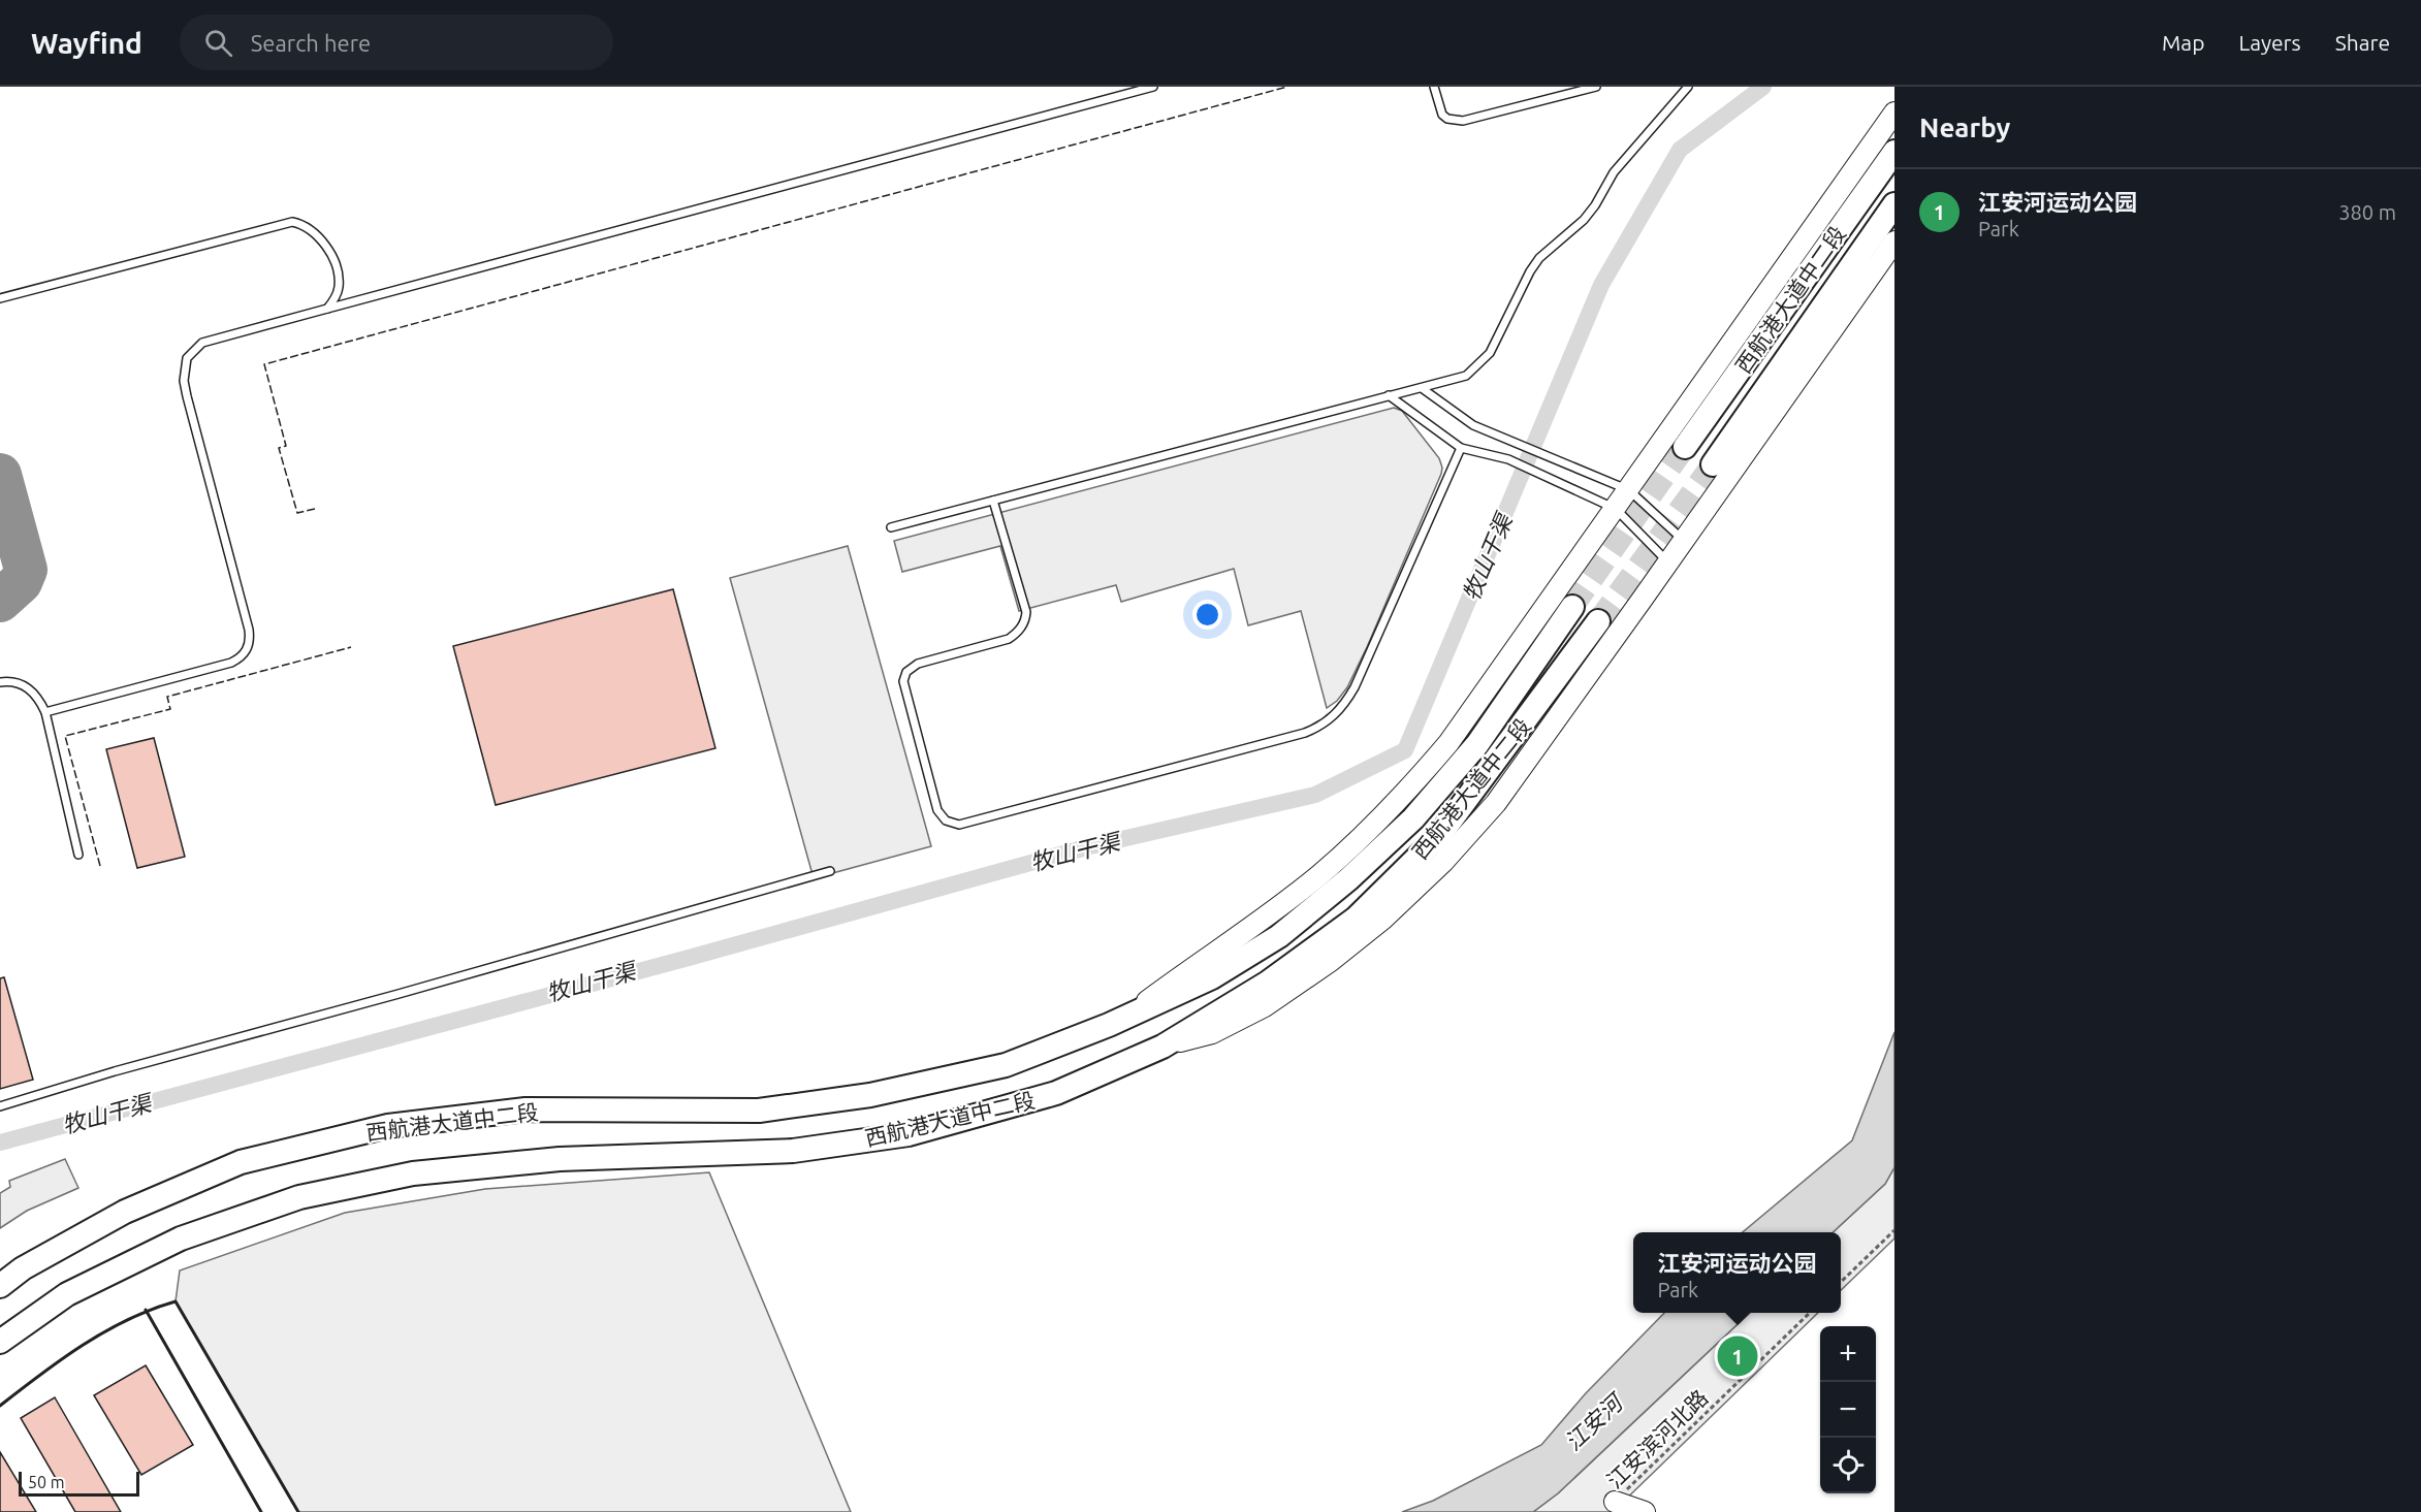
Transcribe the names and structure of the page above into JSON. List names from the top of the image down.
{
  "streets": {
    "main road": ["西航港大道中二段"],
    "path": ["江安滨河北路"]
  },
  "water": ["牧山干渠", "江安河"],
  "scale_bar": "50 m",
  "page": {
    "header": "Wayfind",
    "search": "Search here",
    "nav": ["Map", "Layers", "Share"],
    "heading": "Nearby",
    "list": [
      {
        "mark": "1",
        "name": "江安河运动公园",
        "note": "Park",
        "value": "380 m"
      }
    ],
    "popup": ["江安河运动公园", "Park"],
    "map_buttons": ["+", "−"],
    "pins": "1",
    "scale": "50 m"
  }
}
